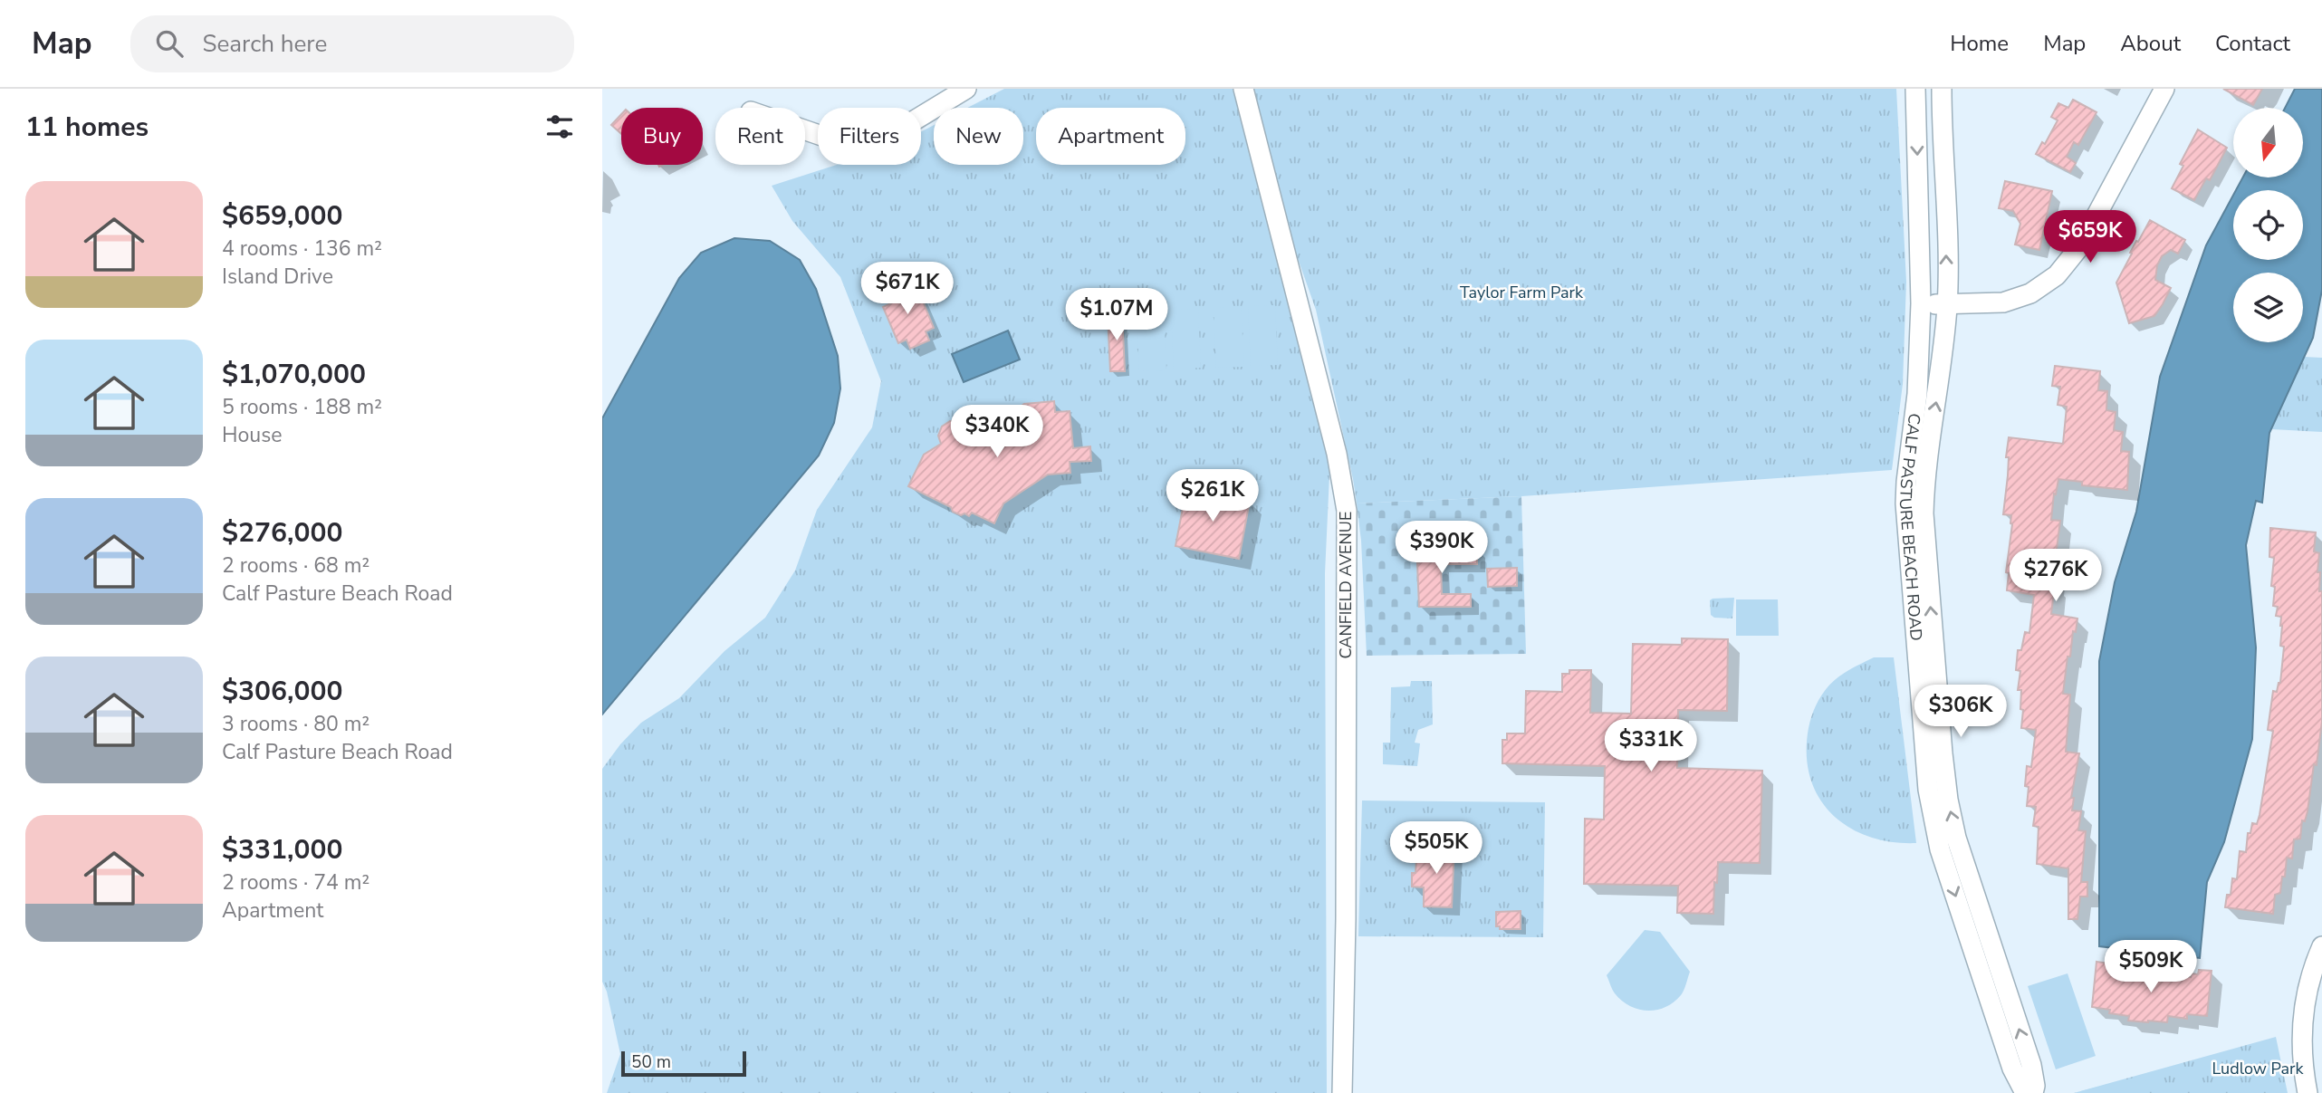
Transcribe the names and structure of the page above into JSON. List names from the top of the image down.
{
  "streets": {
    "street": ["CALF PASTURE BEACH ROAD", "CANFIELD AVENUE"]
  },
  "parks": ["Taylor Farm Park", "Ludlow Park"],
  "scale_bar": "50 m",
  "north": "bottom",
  "page": {
    "header": "Map",
    "search": "Search here",
    "nav": [
      "Home",
      "Map",
      "About",
      "Contact"
    ],
    "heading": "11 homes",
    "chip": [
      "Buy",
      "Rent",
      "Filters",
      "New",
      "Apartment"
    ],
    "list": [
      {
        "name": "$659,000",
        "note": "4 rooms · 136 m² · Island Drive"
      },
      {
        "name": "$1,070,000",
        "note": "5 rooms · 188 m² · House"
      },
      {
        "name": "$276,000",
        "note": "2 rooms · 68 m² · Calf Pasture Beach Road"
      },
      {
        "name": "$306,000",
        "note": "3 rooms · 80 m² · Calf Pasture Beach Road"
      },
      {
        "name": "$331,000",
        "note": "2 rooms · 74 m² · Apartment"
      }
    ],
    "price": [
      "$659K",
      "$671K",
      "$1.07M",
      "$340K",
      "$261K",
      "$390K",
      "$276K",
      "$306K",
      "$331K",
      "$505K",
      "$509K"
    ],
    "scale": "50 m"
  }
}
